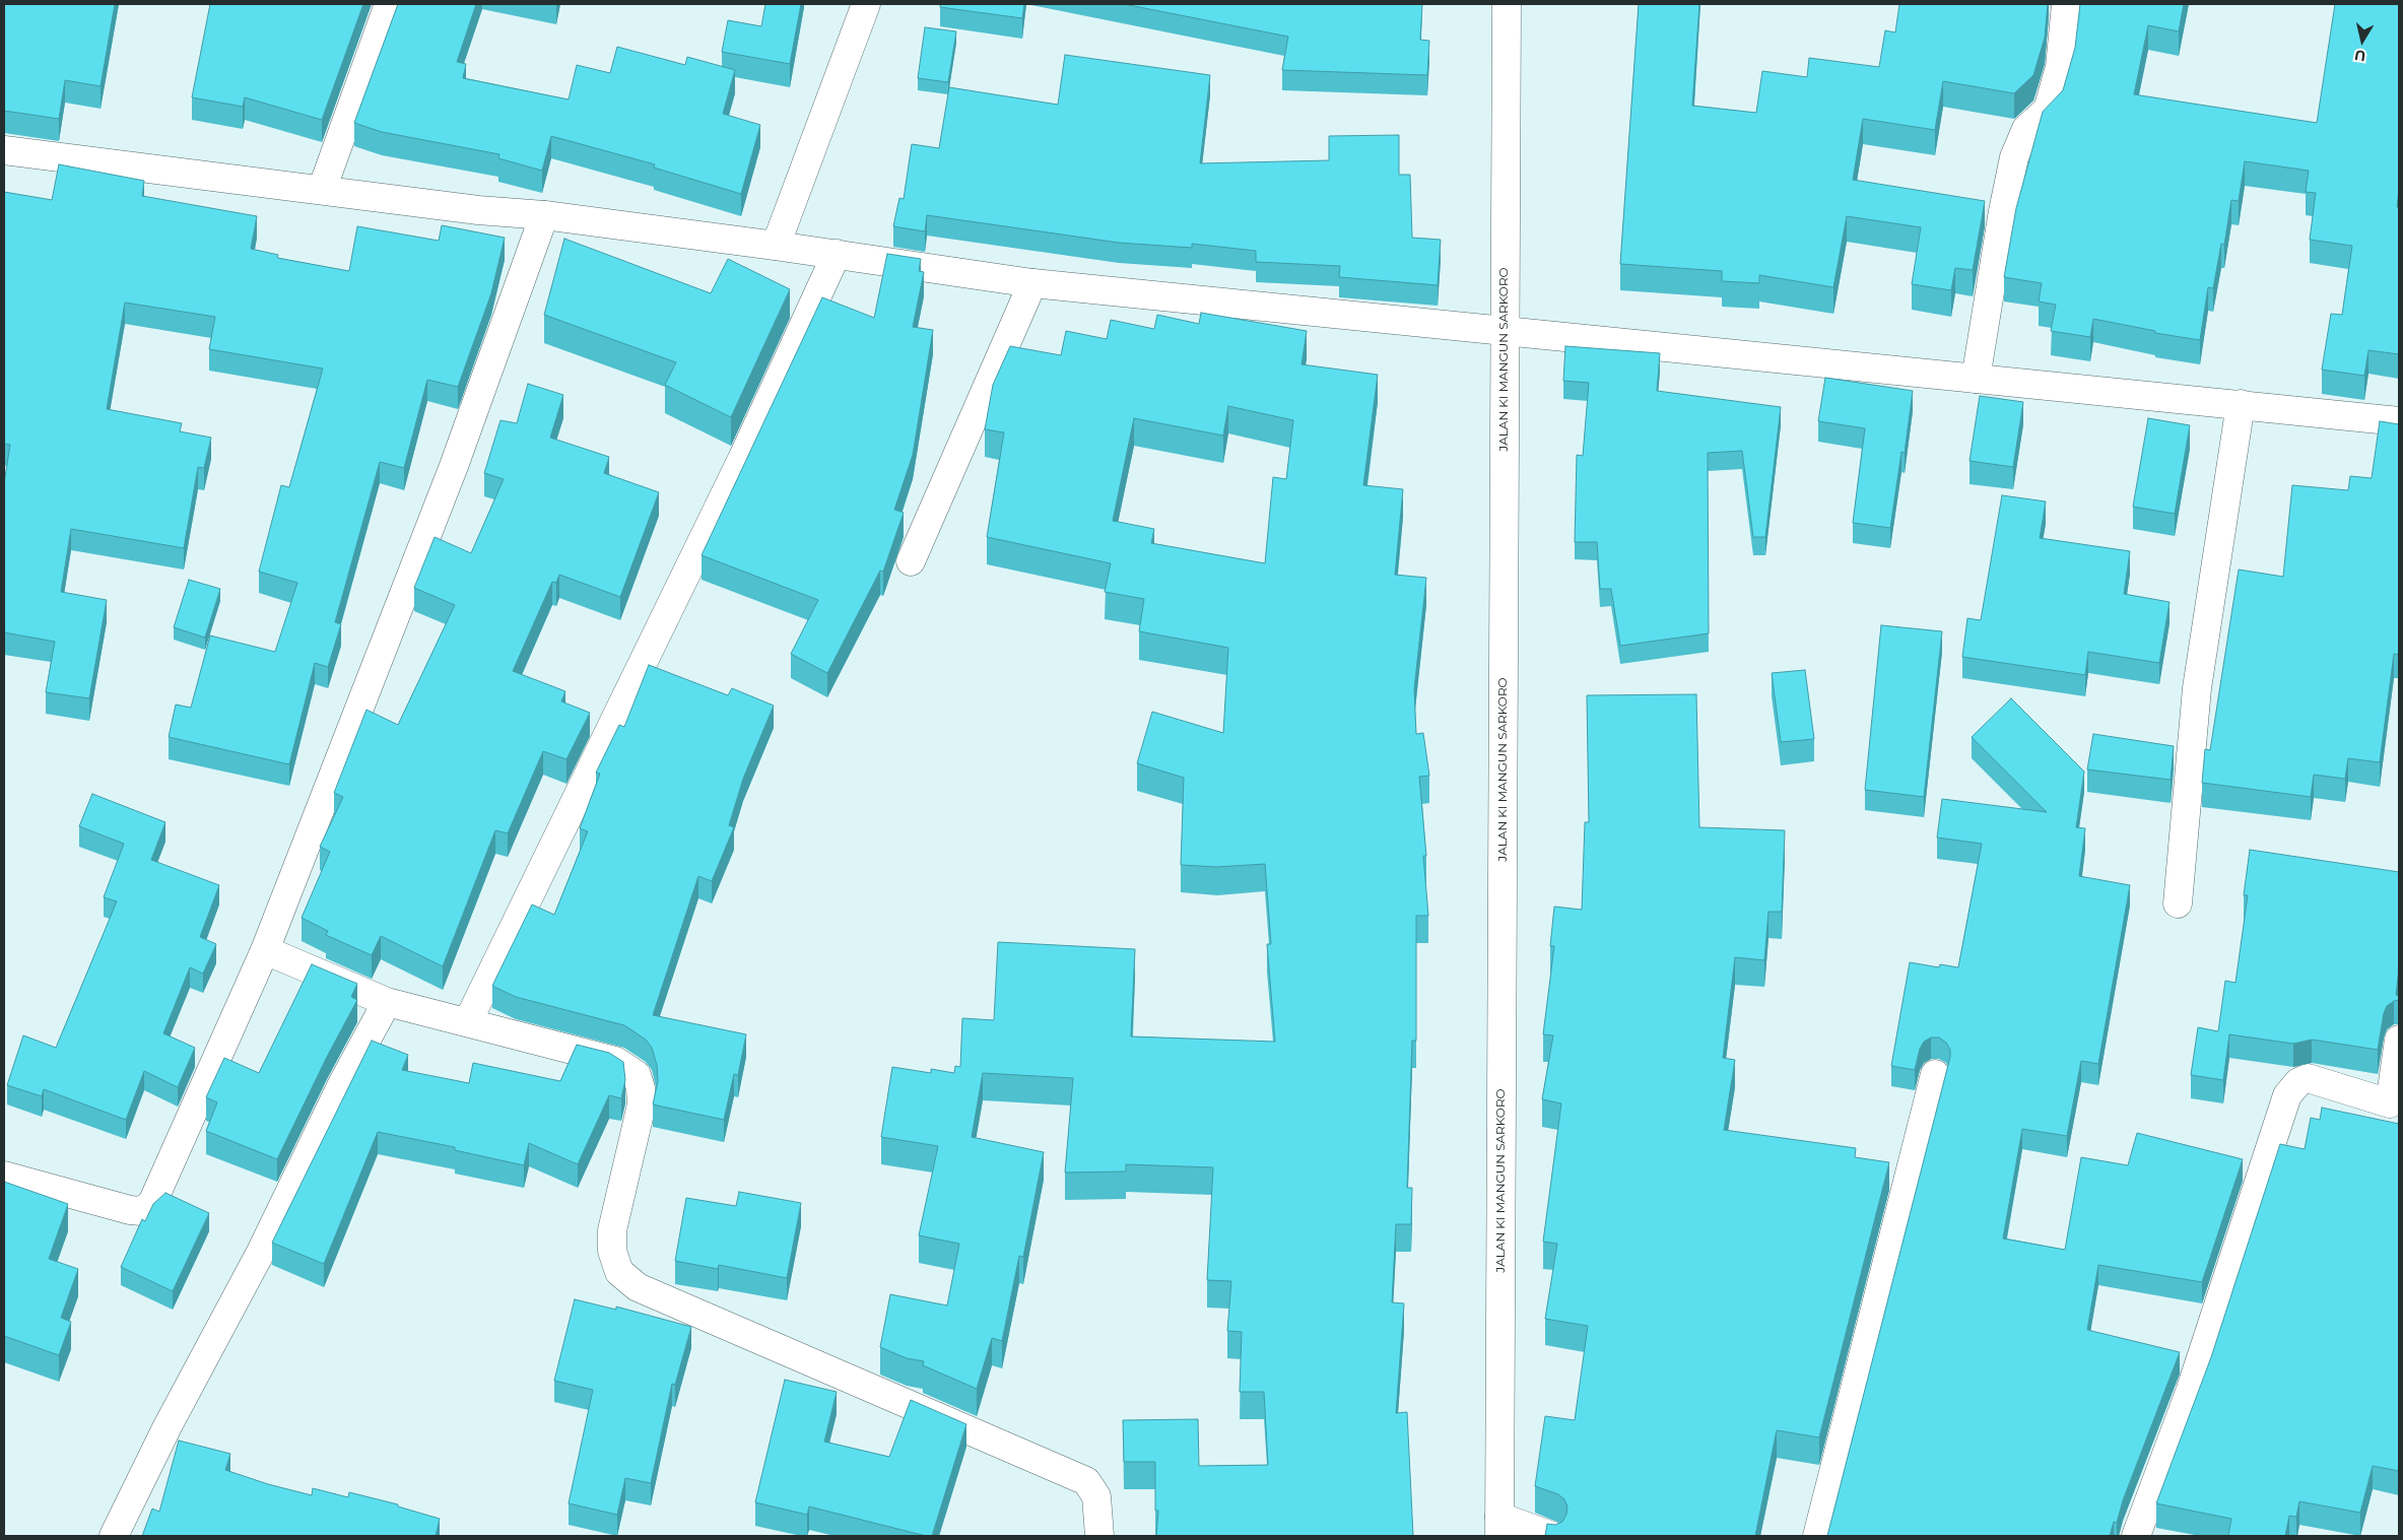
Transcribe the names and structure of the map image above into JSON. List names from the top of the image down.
{
  "streets": {
    "street": ["JALAN KI MANGUN SARKORO"]
  },
  "north": "bottom"
}
